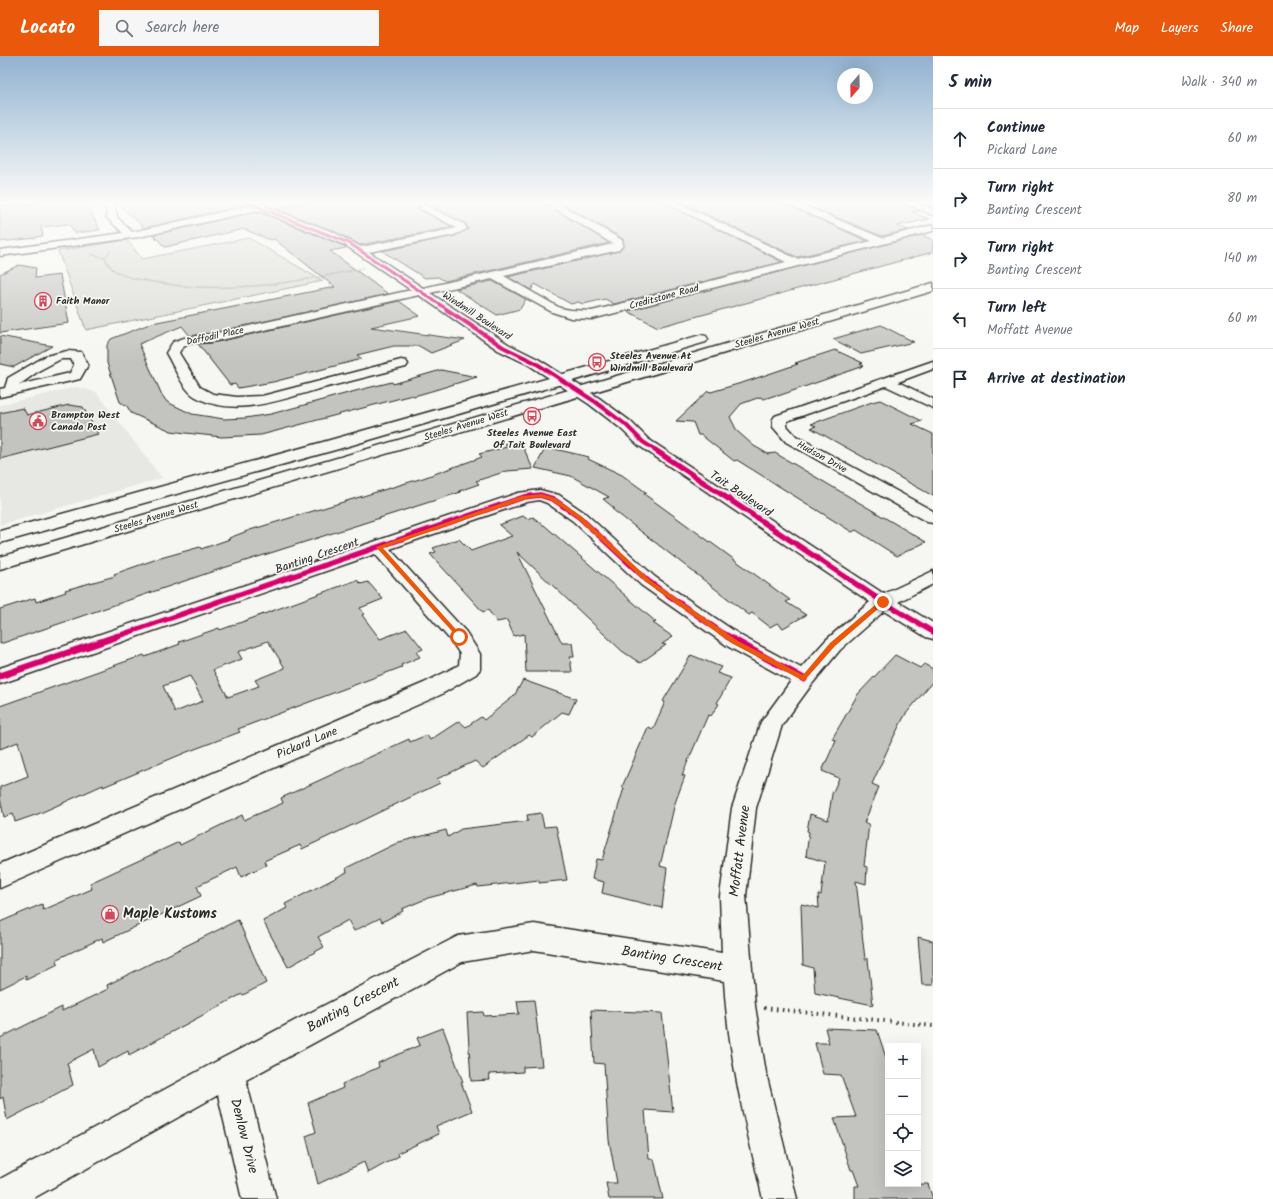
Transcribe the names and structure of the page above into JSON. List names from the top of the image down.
{
  "streets": {
    "main road": ["Steeles Avenue West"],
    "street": [
      "Creditstone Road",
      "Windmill Boulevard",
      "Daffodil Place",
      "Hudson Drive",
      "Tait Boulevard",
      "Banting Crescent",
      "Pickard Lane",
      "Moffatt Avenue",
      "Denlow Drive"
    ]
  },
  "crossings": [
    ["Windmill Boulevard", "Steeles Avenue West"],
    ["Windmill Boulevard", "Daffodil Place"],
    ["Windmill Boulevard", "Tait Boulevard"],
    ["Steeles Avenue West", "Tait Boulevard"],
    ["Tait Boulevard", "Moffatt Avenue"],
    ["Banting Crescent", "Pickard Lane"],
    ["Banting Crescent", "Moffatt Avenue"],
    ["Banting Crescent", "Denlow Drive"]
  ],
  "places": {
    "building": ["Faith Manor"],
    "bus stop": ["Steeles Avenue At Windmill Boulevard", "Steeles Avenue East Of Tait Boulevard"],
    "public building": ["Brampton West Canada Post"],
    "shop": ["Maple Kustoms"]
  },
  "north": "bottom",
  "page": {
    "header": "Locato",
    "search": "Search here",
    "nav": ["Map", "Layers", "Share"],
    "heading": ["5 min", "Walk · 340 m"],
    "list": [
      ["Continue", "Pickard Lane", "60 m"],
      ["Turn right", "Banting Crescent", "80 m"],
      ["Turn right", "Banting Crescent", "140 m"],
      ["Turn left", "Moffatt Avenue", "60 m"],
      "Arrive at destination"
    ],
    "map_buttons": ["+", "−"]
  }
}
